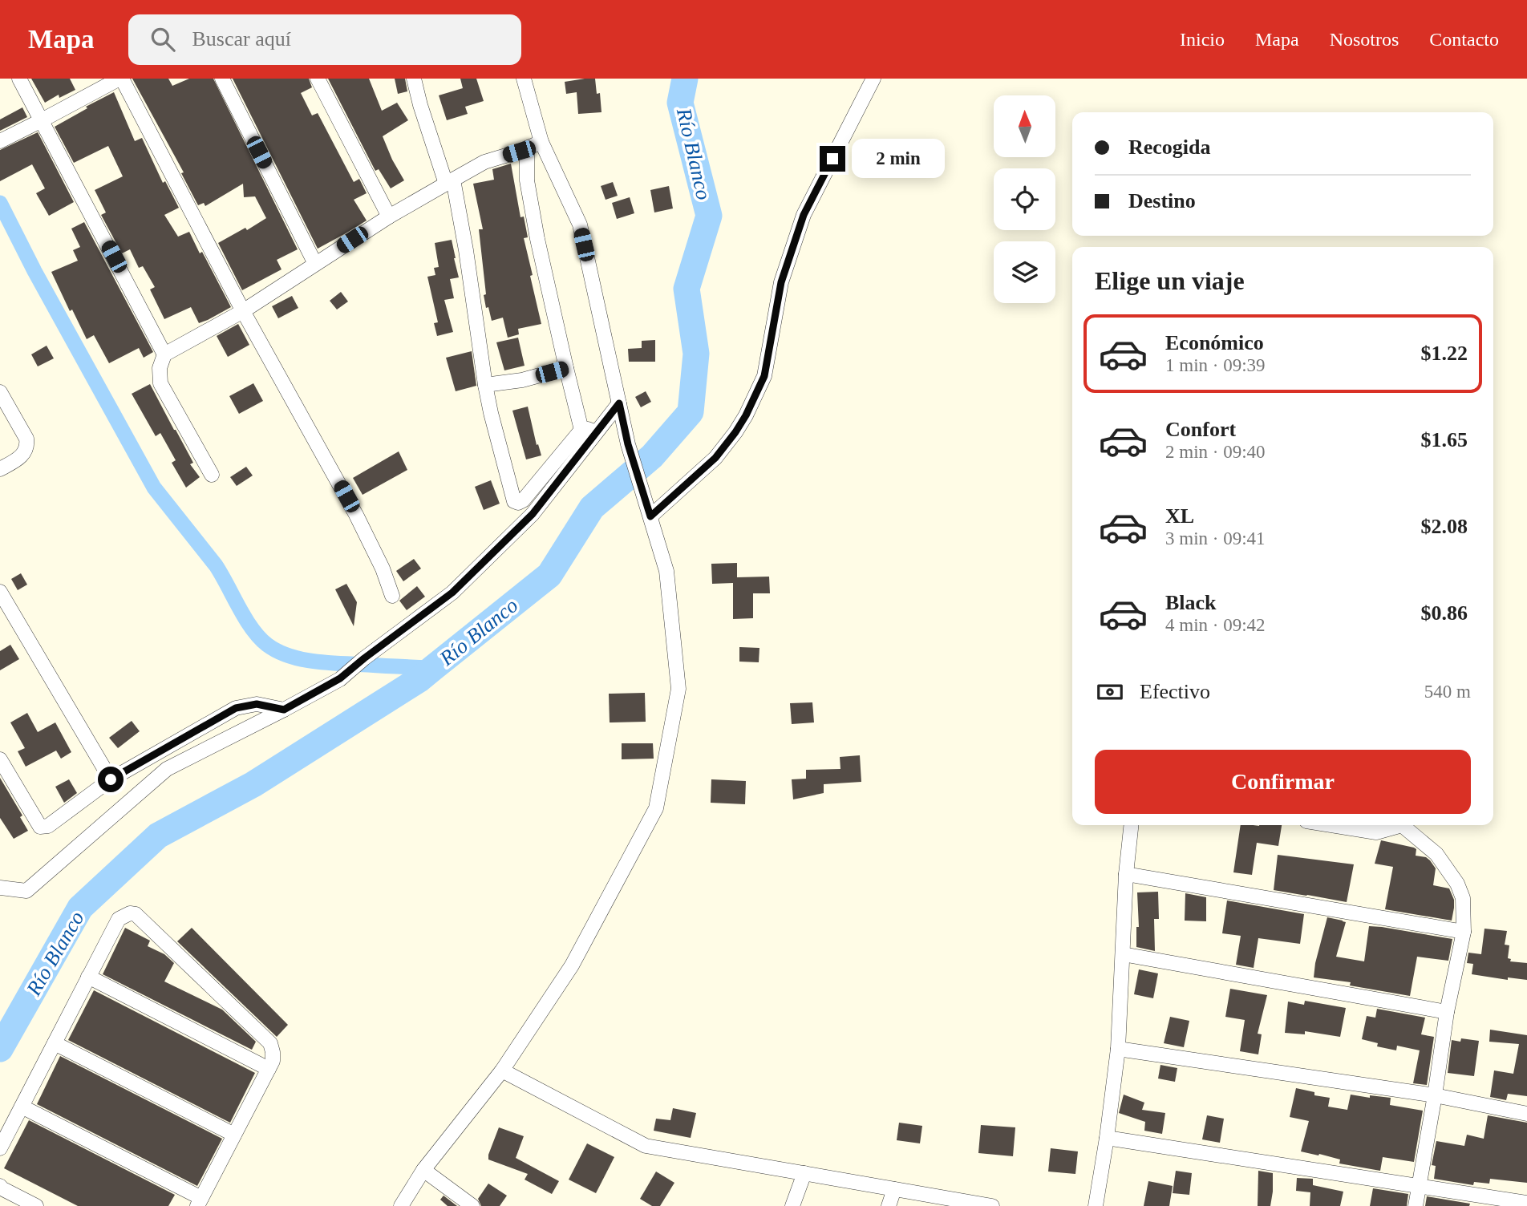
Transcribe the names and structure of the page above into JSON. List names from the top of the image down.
{
  "water": ["Río Blanco"],
  "north": "top",
  "page": {
    "header": "Mapa",
    "search": "Buscar aquí",
    "nav": [
      "Inicio",
      "Mapa",
      "Nosotros",
      "Contacto"
    ],
    "banner": ["Recogida", "Destino"],
    "bubble": "2 min",
    "heading": "Elige un viaje",
    "list": [
      {
        "name": "Económico",
        "note": "1 min · 09:39",
        "value": "$1.22"
      },
      {
        "name": "Confort",
        "note": "2 min · 09:40",
        "value": "$1.65"
      },
      {
        "name": "XL",
        "note": "3 min · 09:41",
        "value": "$2.08"
      },
      {
        "name": "Black",
        "note": "4 min · 09:42",
        "value": "$0.86"
      }
    ],
    "pay": ["Efectivo", "540 m"],
    "buttons": "Confirmar"
  }
}
